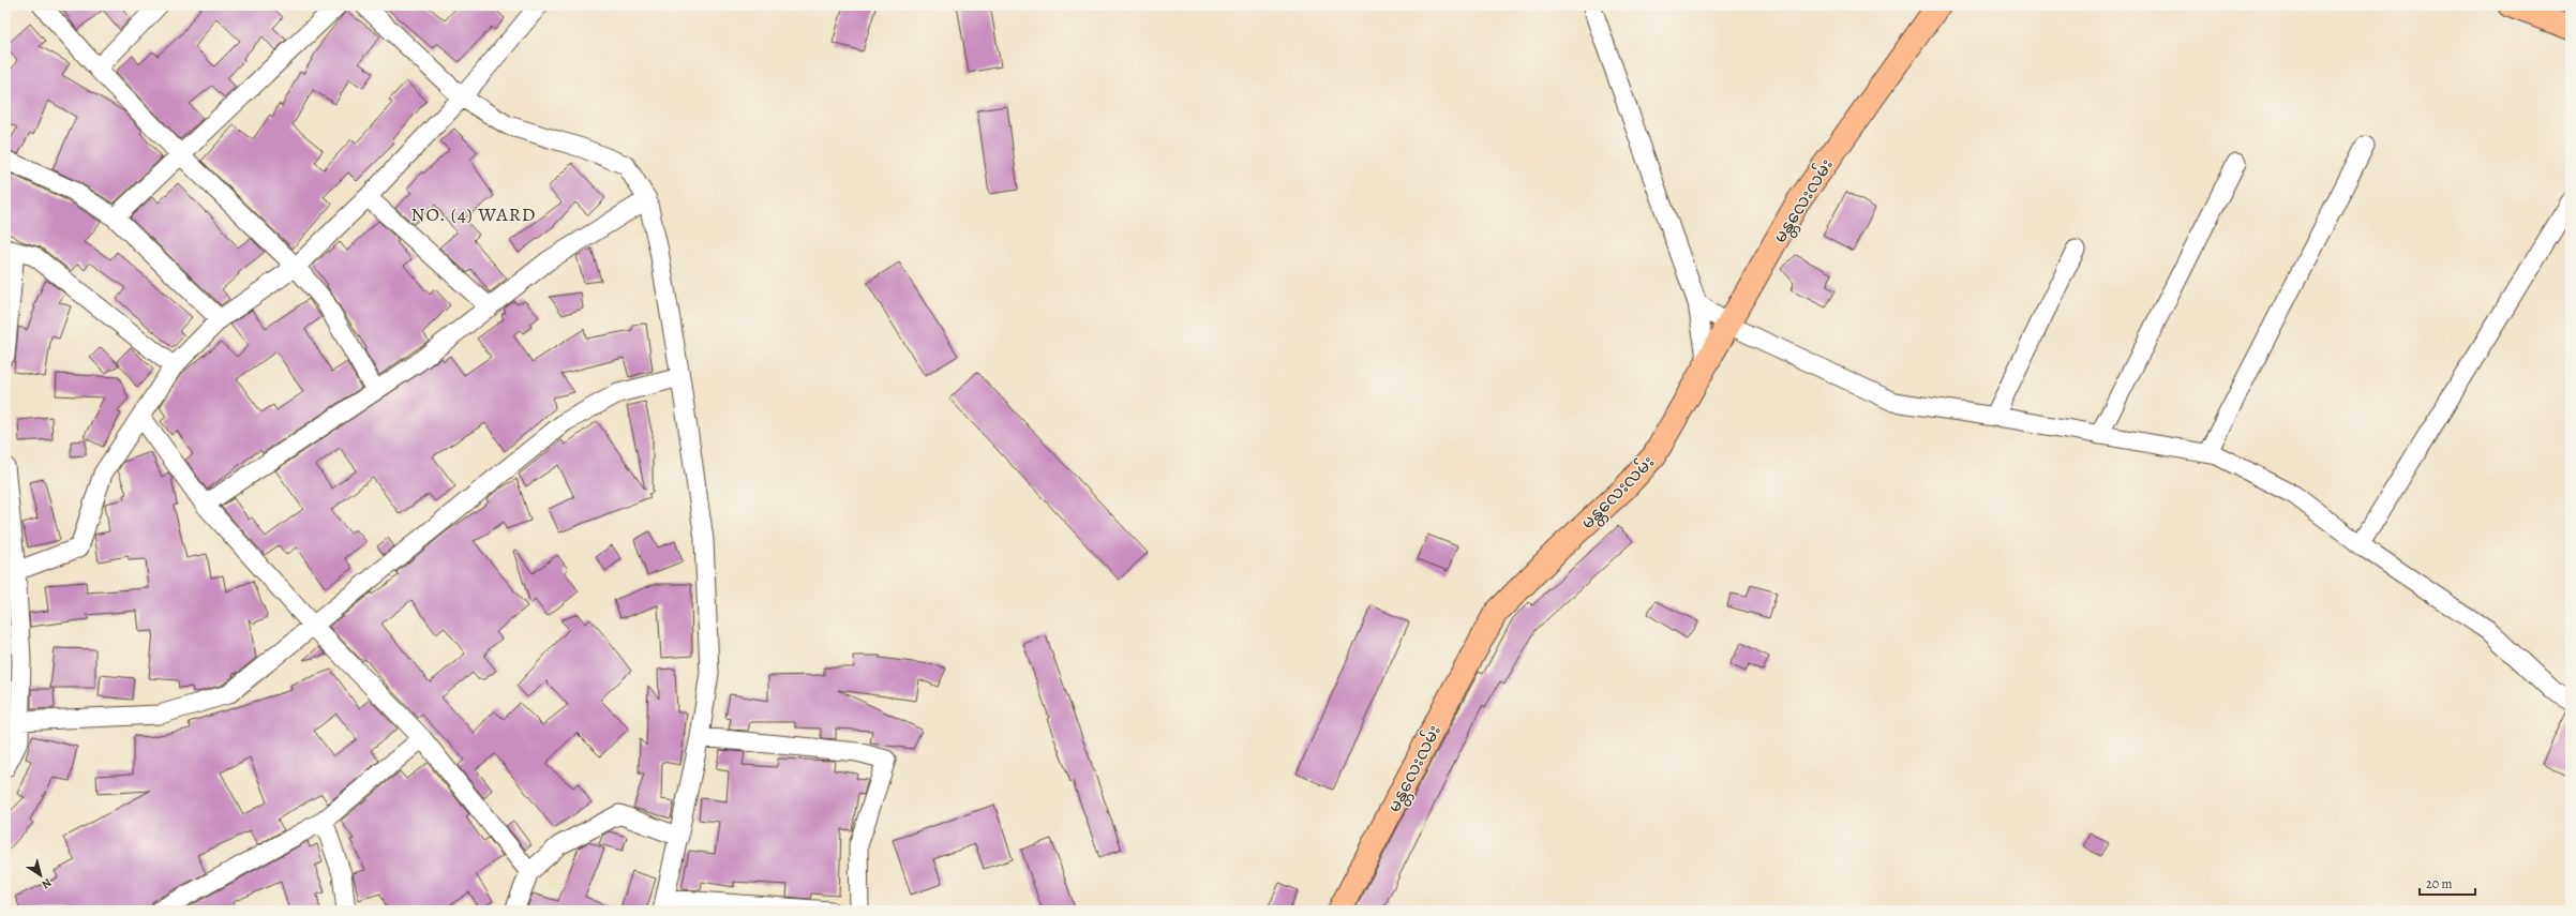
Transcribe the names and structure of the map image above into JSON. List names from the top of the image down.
{
  "streets": {
    "main road": ["မန္တလေးလမ်း"]
  },
  "districts": ["NO. (4) WARD"],
  "scale_bar": "20 m",
  "north": "bottom right"
}
